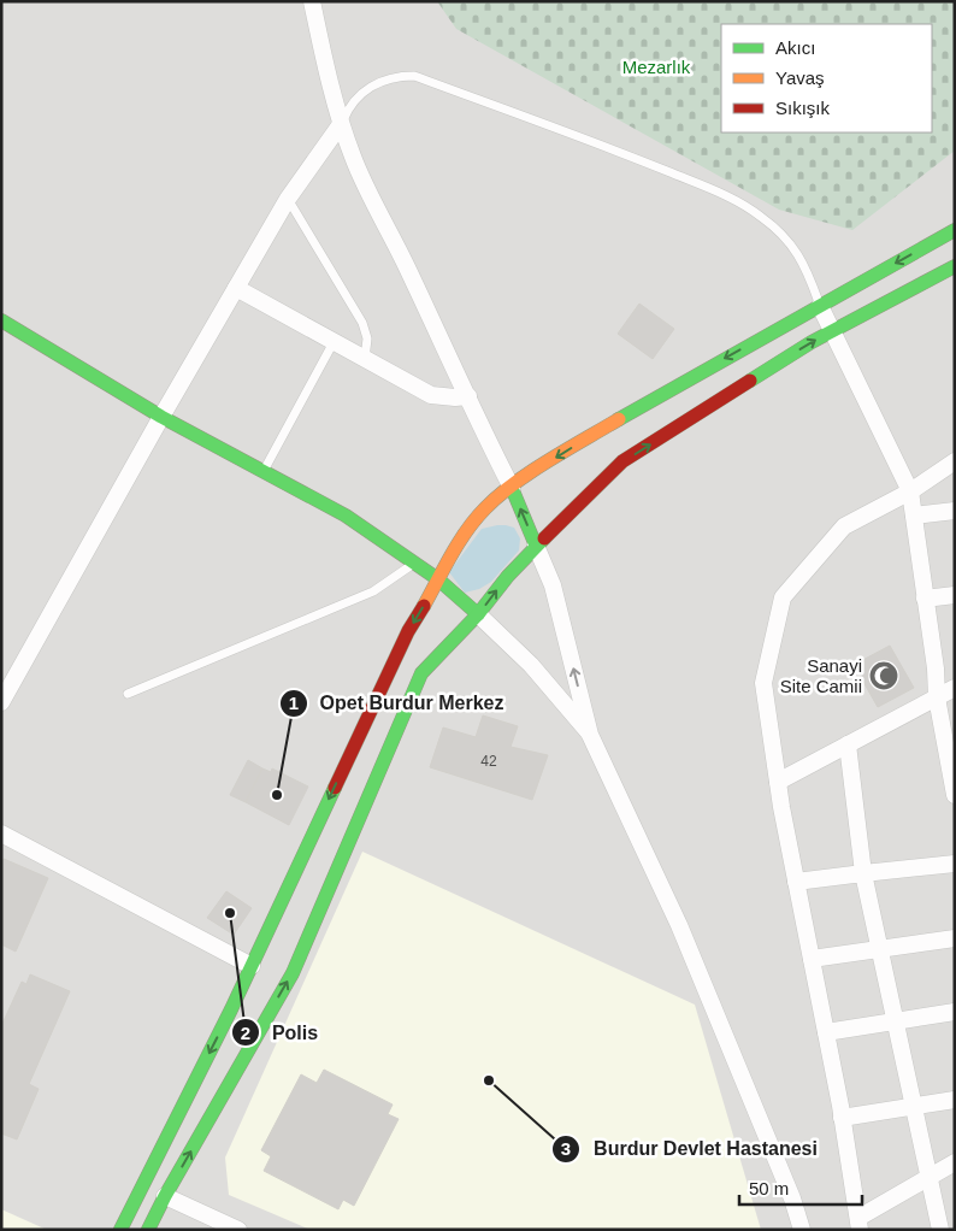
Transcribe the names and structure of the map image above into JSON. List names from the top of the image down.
{
  "parks": ["Mezarlık"],
  "places": {
    "mosque": ["Sanayi Site Camii"],
    "other": ["Opet Burdur Merkez", "Polis", "Burdur Devlet Hastanesi"]
  },
  "house_numbers": ["42"],
  "legend": ["Akıcı", "Yavaş", "Sıkışık"],
  "scale_bar": "50 m"
}
